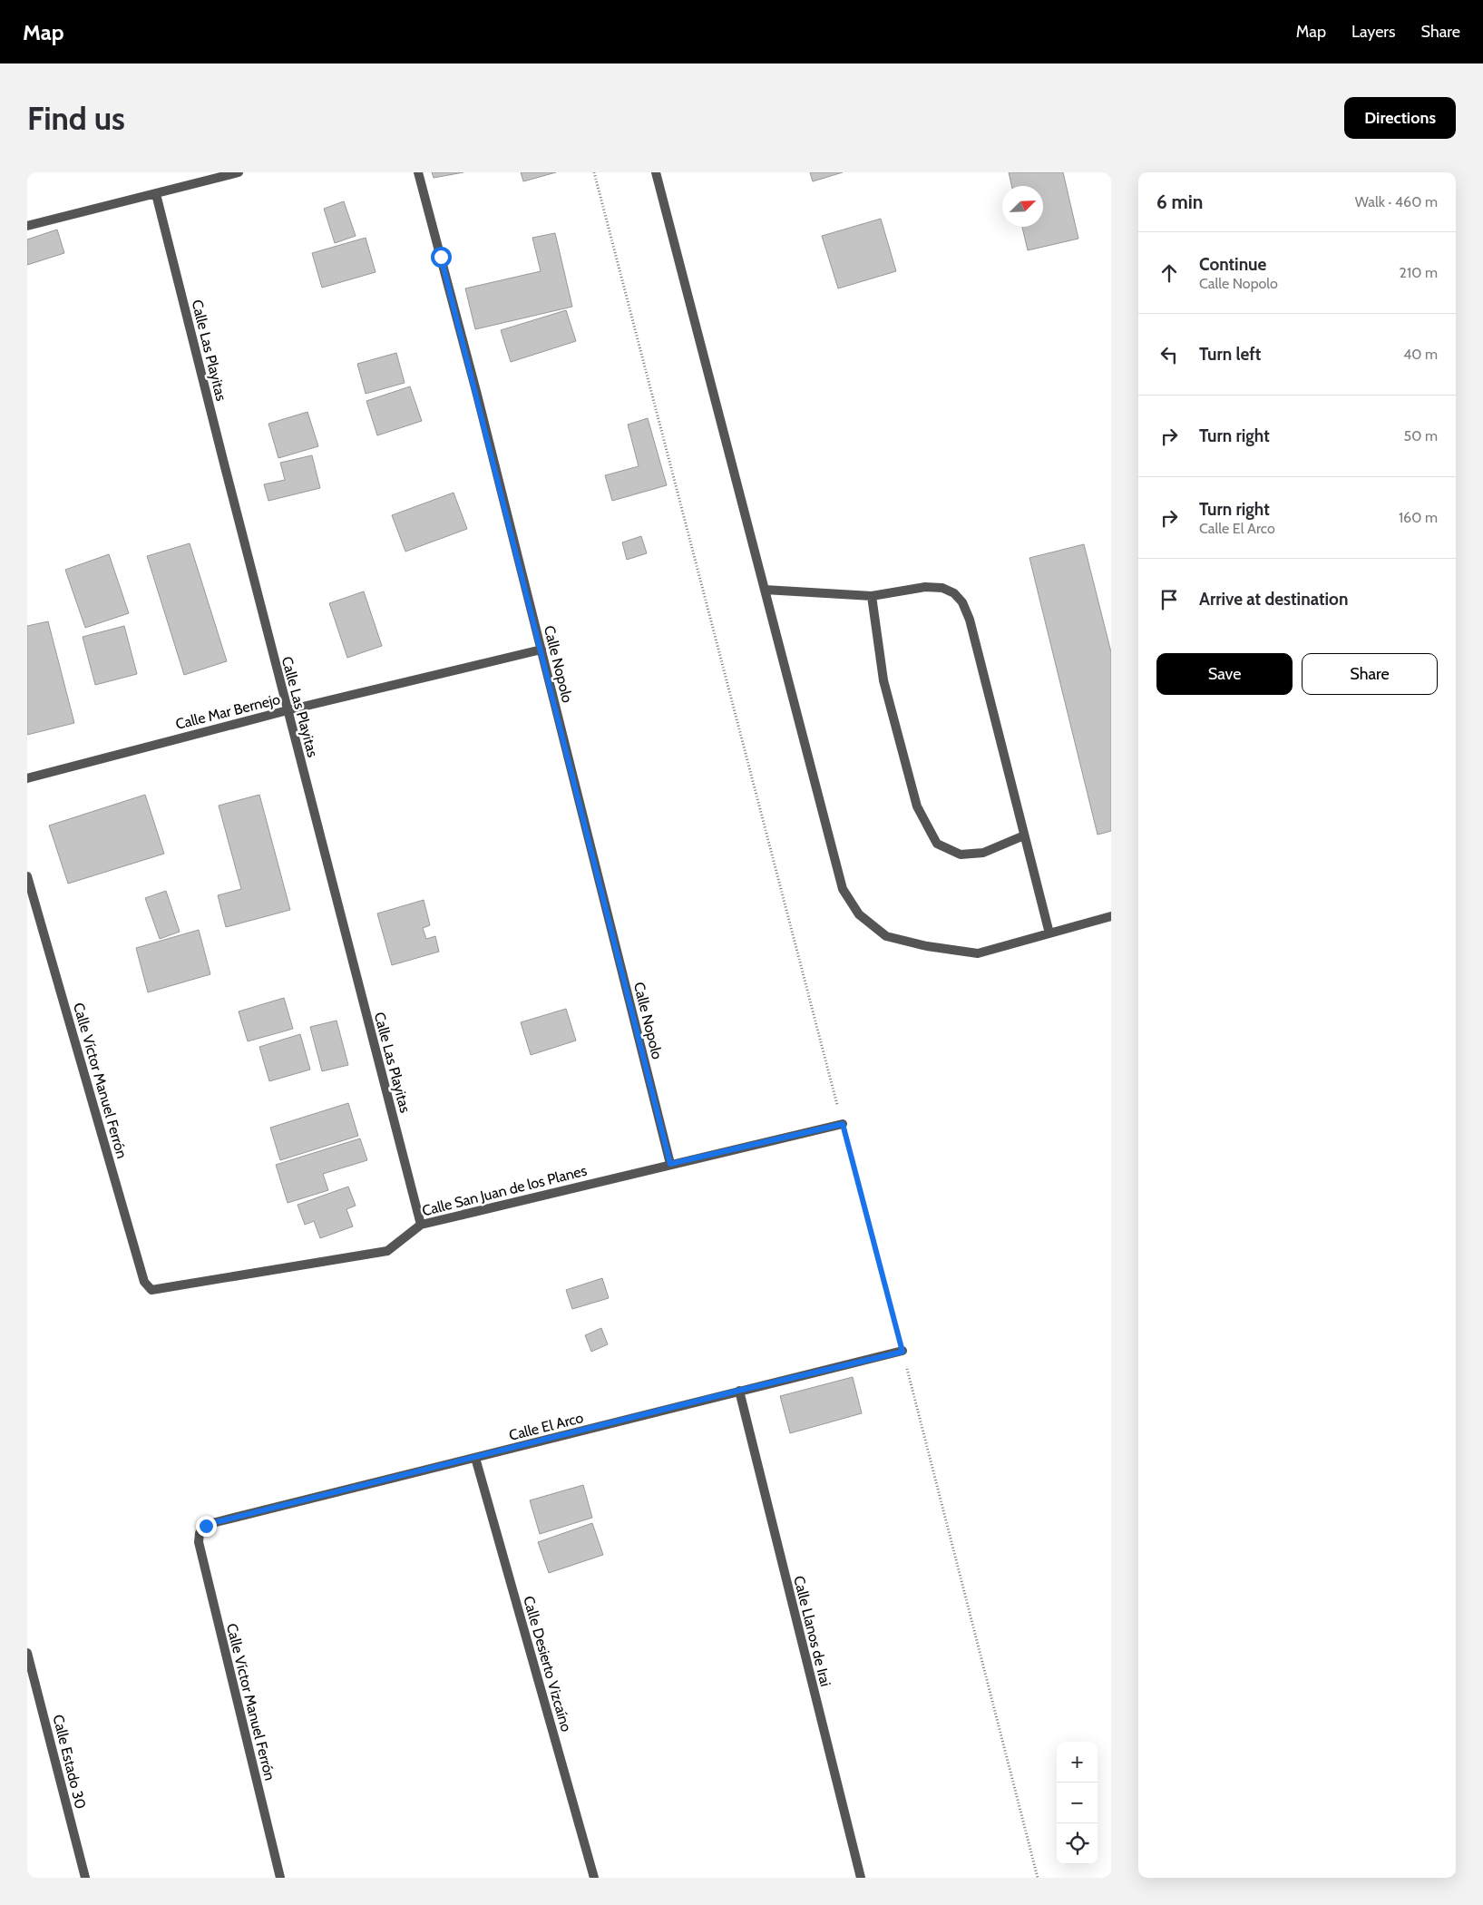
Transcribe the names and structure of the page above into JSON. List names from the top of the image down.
{
  "streets": {
    "street": [
      "Calle Las Playitas",
      "Calle Nopolo",
      "Calle Mar Bernejo",
      "Calle Víctor Manuel Ferrón",
      "Calle San Juan de los Planes",
      "Calle El Arco",
      "Calle Llanos de Irai",
      "Calle Desierto Vizcaíno",
      "Calle Estado 30"
    ]
  },
  "crossings": [
    ["Calle Las Playitas", "Calle Mar Bernejo"],
    ["Calle Las Playitas", "Calle San Juan de los Planes"],
    ["Calle Nopolo", "Calle Mar Bernejo"],
    ["Calle Nopolo", "Calle San Juan de los Planes"],
    ["Calle Víctor Manuel Ferrón", "Calle San Juan de los Planes"],
    ["Calle Víctor Manuel Ferrón", "Calle El Arco"],
    ["Calle El Arco", "Calle Llanos de Irai"],
    ["Calle El Arco", "Calle Desierto Vizcaíno"]
  ],
  "north": "top right",
  "page": {
    "header": "Map",
    "nav": ["Map", "Layers", "Share"],
    "buttons": [
      "Directions",
      ["Save", "Share"]
    ],
    "title": "Find us",
    "heading": ["6 min", "Walk · 460 m"],
    "list": [
      ["Continue", "Calle Nopolo", "210 m"],
      ["Turn left", "40 m"],
      ["Turn right", "50 m"],
      ["Turn right", "Calle El Arco", "160 m"],
      "Arrive at destination"
    ],
    "map_buttons": ["+", "−"]
  }
}
